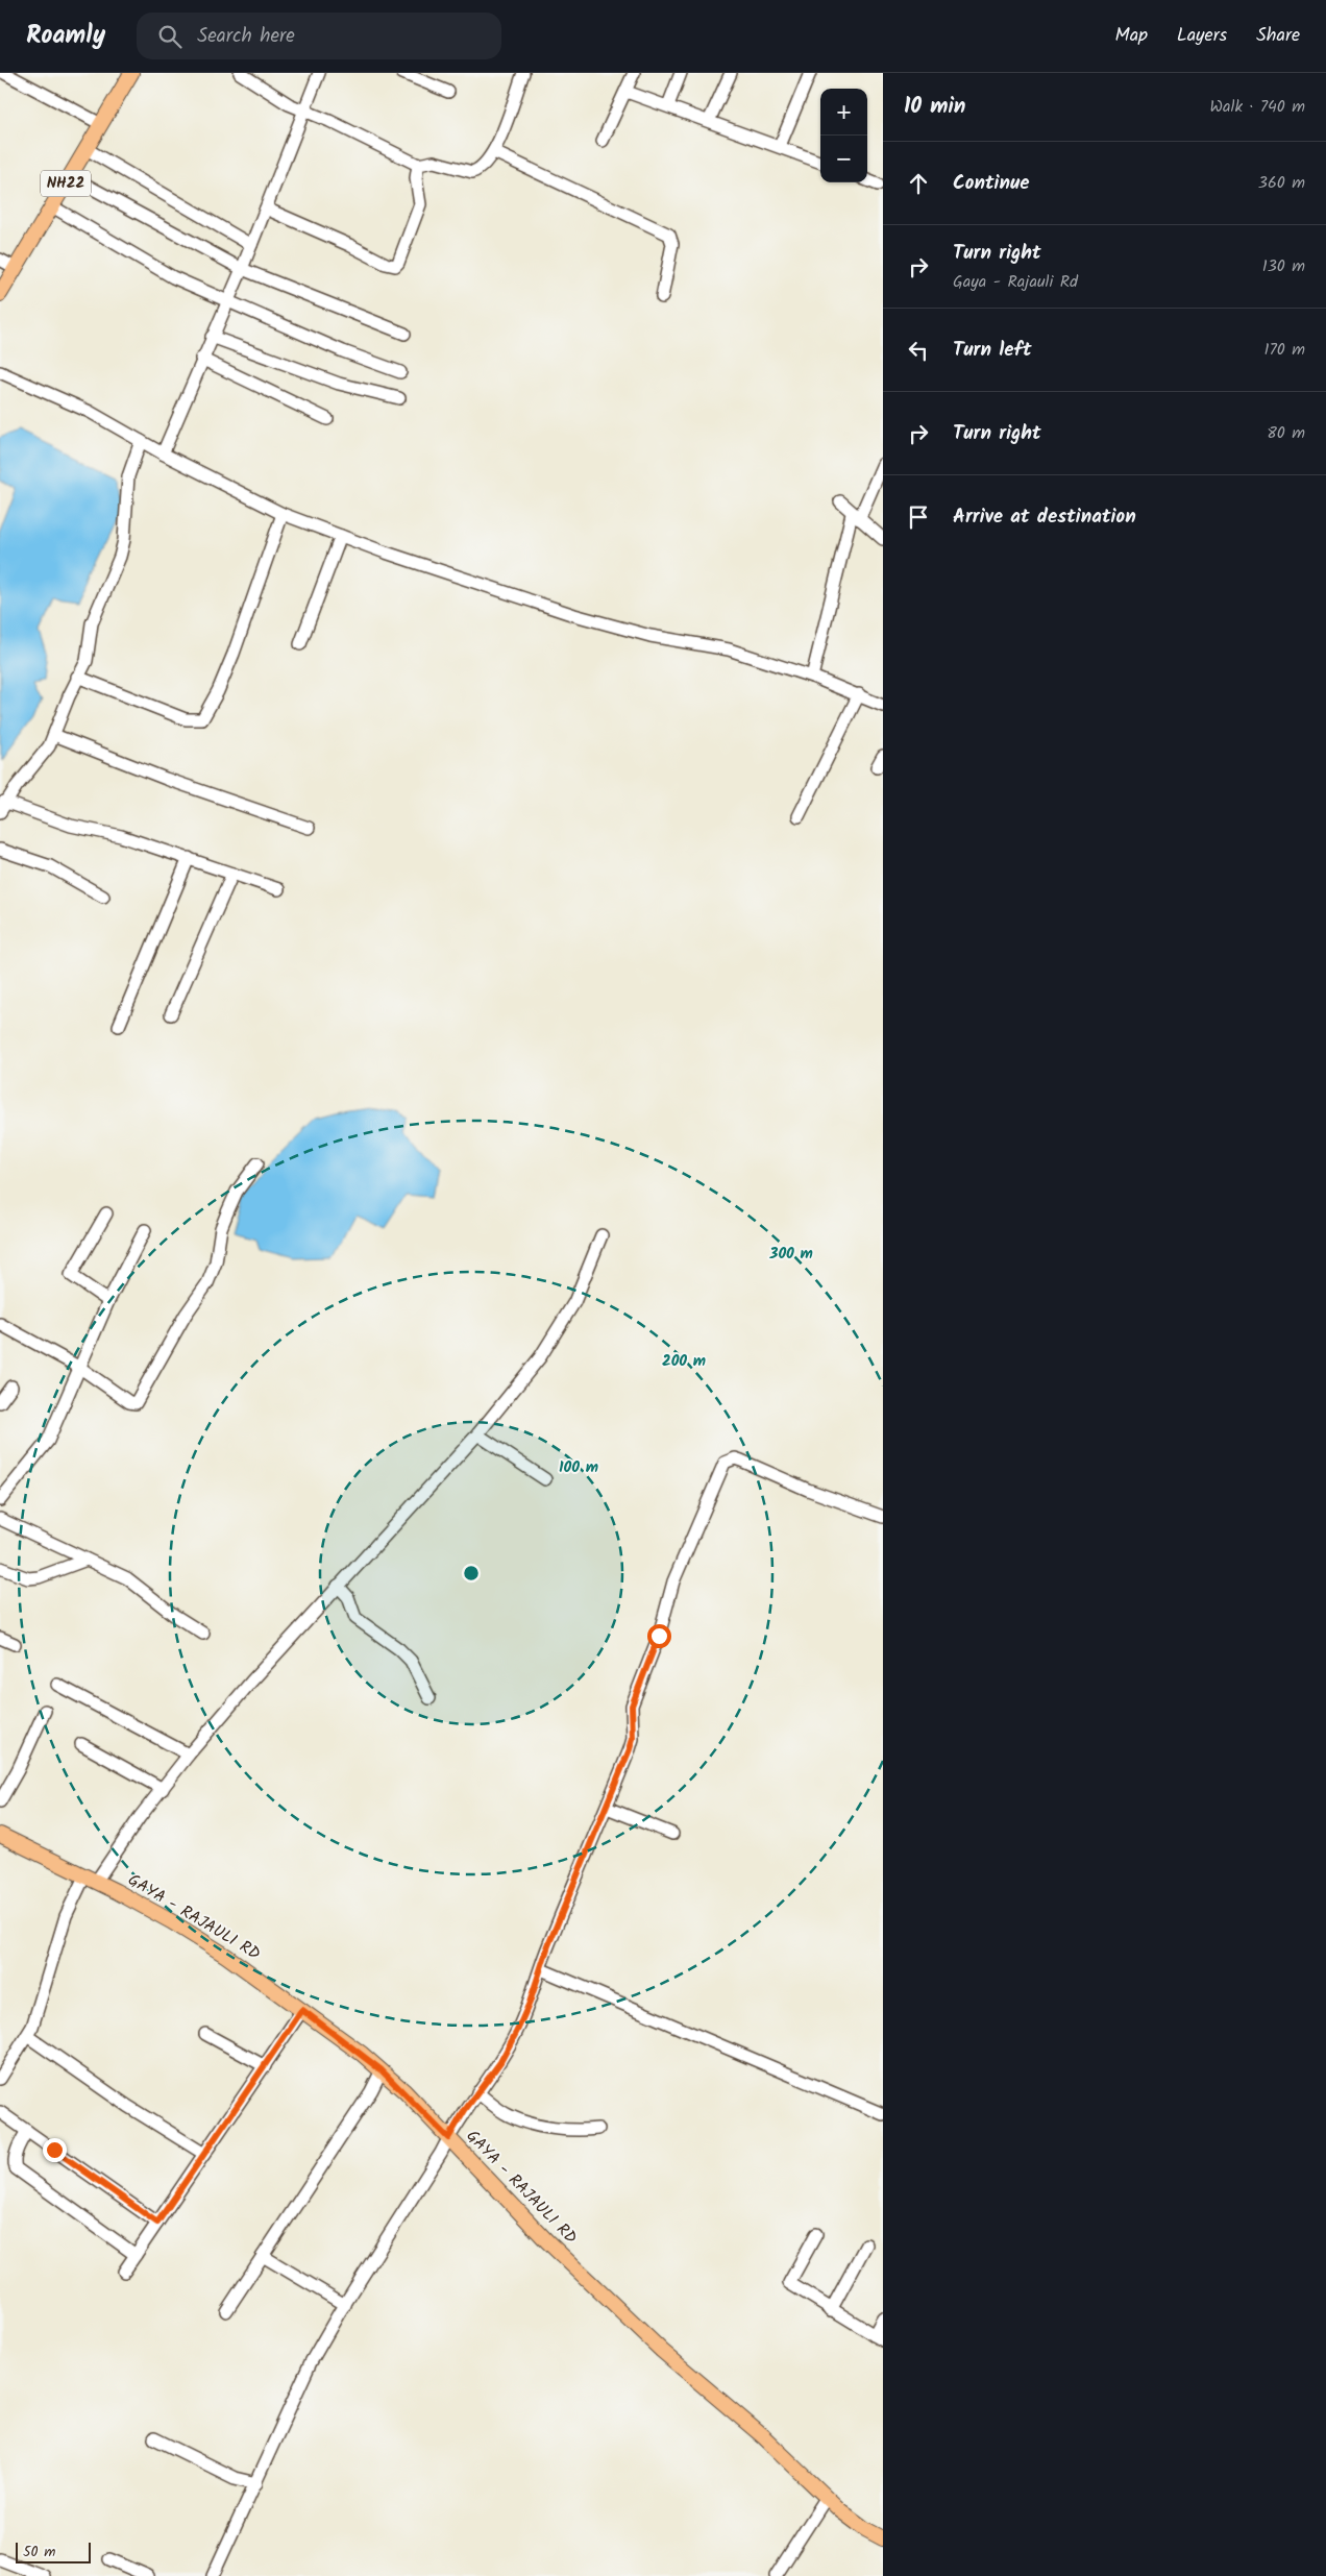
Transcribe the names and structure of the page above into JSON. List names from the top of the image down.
{
  "streets": {
    "main road": ["NH22", "GAYA - RAJAULI RD"]
  },
  "scale_bar": "50 m",
  "page": {
    "header": "Roamly",
    "search": "Search here",
    "nav": ["Map", "Layers", "Share"],
    "heading": ["10 min", "Walk · 740 m"],
    "map_buttons": ["+", "−"],
    "list": [
      ["Continue", "360 m"],
      ["Turn right", "Gaya - Rajauli Rd", "130 m"],
      ["Turn left", "170 m"],
      ["Turn right", "80 m"],
      "Arrive at destination"
    ],
    "scale": "50 m"
  },
  "rings": ["300 m", "200 m", "100 m"]
}
